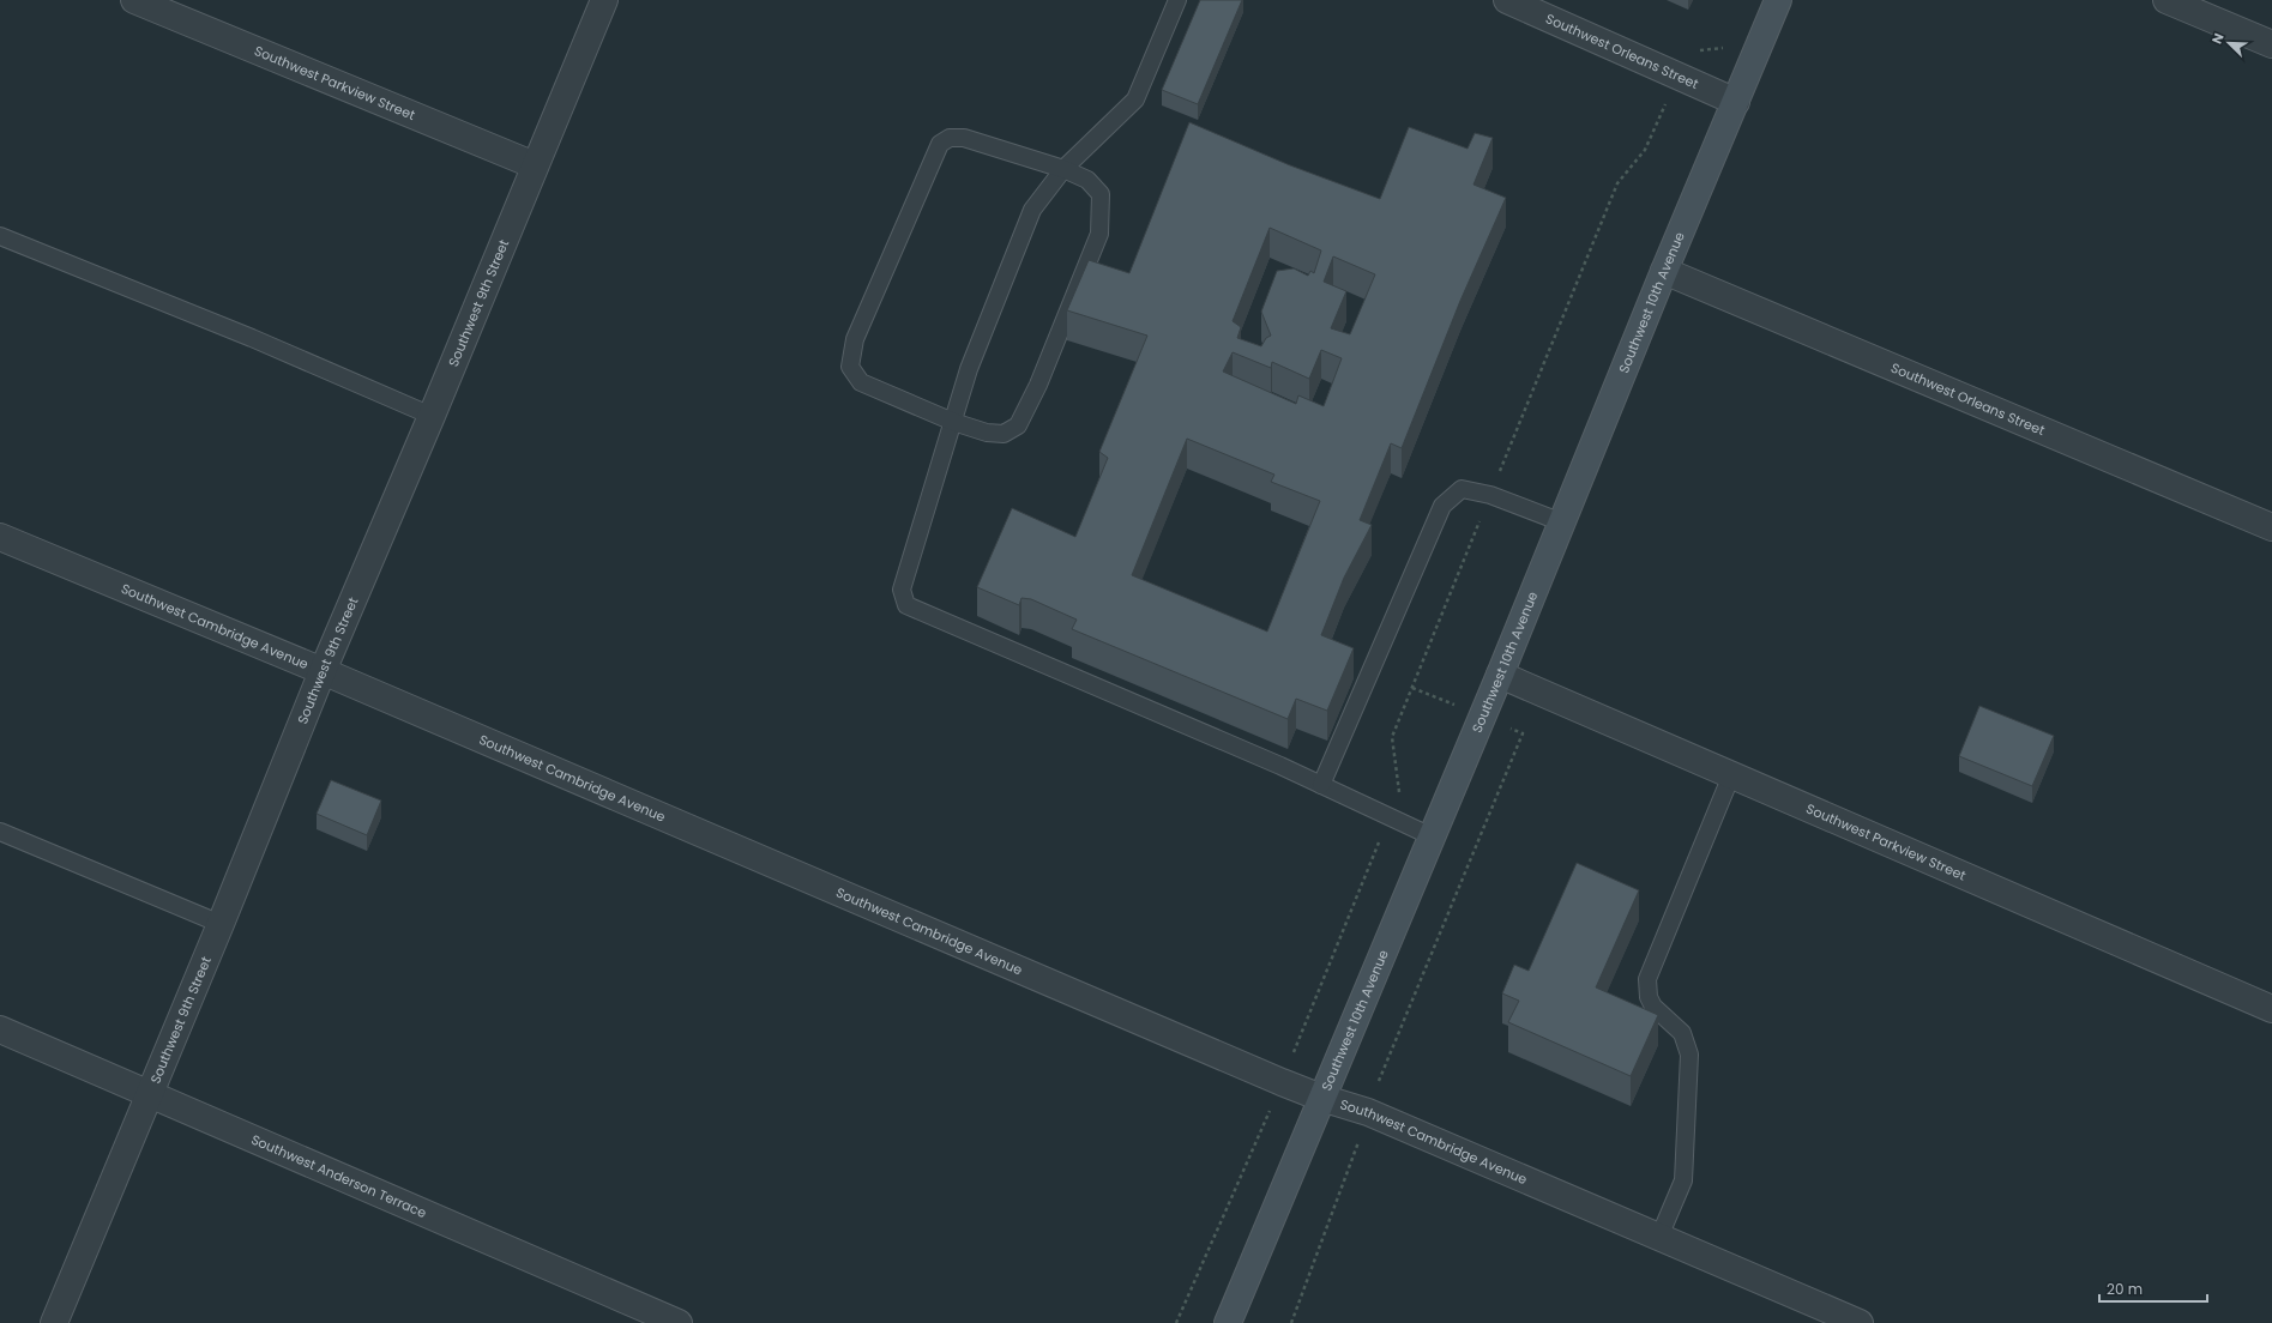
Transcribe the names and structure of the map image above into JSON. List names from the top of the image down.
{
  "streets": {
    "main road": ["Southwest 10th Avenue"],
    "street": [
      "Southwest Orleans Street",
      "Southwest Parkview Street",
      "Southwest 9th Street",
      "Southwest Cambridge Avenue",
      "Southwest Anderson Terrace"
    ]
  },
  "crossings": [
    ["Southwest Orleans Street", "Southwest 10th Avenue"],
    ["Southwest Parkview Street", "Southwest 9th Street"],
    ["Southwest Parkview Street", "Southwest 10th Avenue"],
    ["Southwest 9th Street", "Southwest Cambridge Avenue"],
    ["Southwest 9th Street", "Southwest Anderson Terrace"],
    ["Southwest 10th Avenue", "Southwest Cambridge Avenue"]
  ],
  "scale_bar": "20 m",
  "north": "top left"
}
